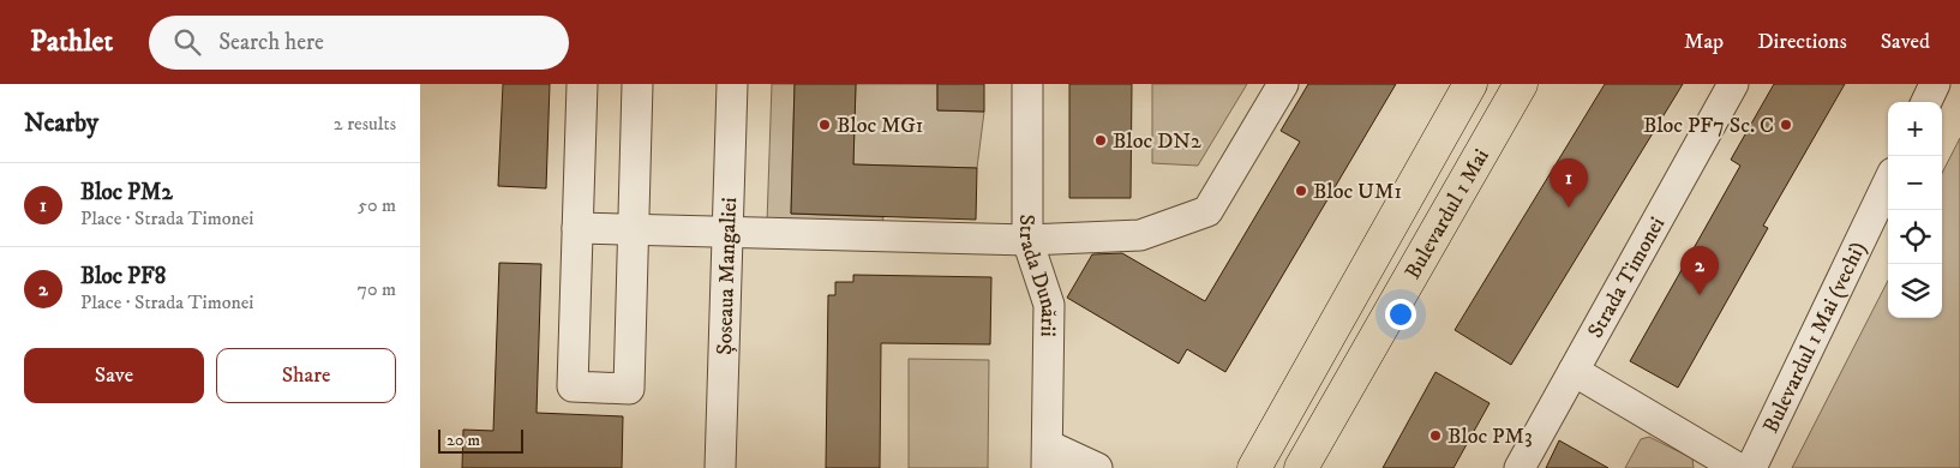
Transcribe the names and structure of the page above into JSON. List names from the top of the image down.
{
  "streets": {
    "main road": ["Bulevardul 1 Mai"],
    "street": [
      "Șoseaua Mangaliei",
      "Strada Dunării",
      "Strada Timonei",
      "Bulevardul 1 Mai (vechi)"
    ]
  },
  "places": [
    "Bloc MG1",
    "Bloc PF7 Sc. C",
    "Bloc DN2",
    "Bloc UM1",
    "Bloc PM3"
  ],
  "scale_bar": "20 m",
  "page": {
    "header": "Pathlet",
    "search": "Search here",
    "nav": ["Map", "Directions", "Saved"],
    "heading": ["Nearby", "2 results"],
    "map_buttons": ["+", "−"],
    "pins": ["1", "2"],
    "list": [
      {
        "mark": "1",
        "name": "Bloc PM2",
        "note": "Place · Strada Timonei",
        "value": "50 m"
      },
      {
        "mark": "2",
        "name": "Bloc PF8",
        "note": "Place · Strada Timonei",
        "value": "70 m"
      }
    ],
    "buttons": ["Save", "Share"],
    "scale": "20 m"
  }
}
